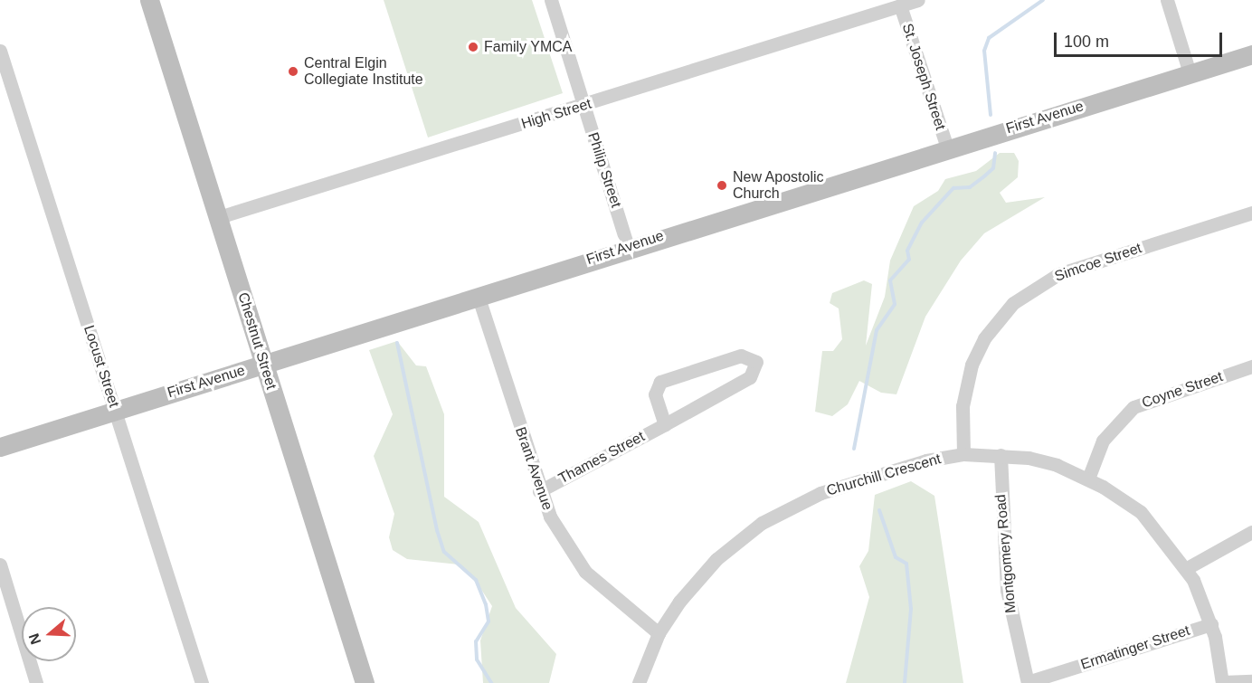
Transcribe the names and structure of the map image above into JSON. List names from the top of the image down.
{
  "streets": {
    "main road": ["First Avenue", "Chestnut Street"],
    "street": [
      "St. Joseph Street",
      "High Street",
      "Philip Street",
      "Simcoe Street",
      "Locust Street",
      "Coyne Street",
      "Thames Street",
      "Brant Avenue",
      "Churchill Crescent",
      "Montgomery Road",
      "Ermatinger Street"
    ]
  },
  "crossings": [
    ["St. Joseph Street", "High Street"],
    ["St. Joseph Street", "First Avenue"],
    ["High Street", "Philip Street"],
    ["High Street", "Chestnut Street"],
    ["First Avenue", "Philip Street"],
    ["First Avenue", "Chestnut Street"],
    ["First Avenue", "Locust Street"],
    ["First Avenue", "Brant Avenue"],
    ["Simcoe Street", "Churchill Crescent"],
    ["Coyne Street", "Churchill Crescent"],
    ["Thames Street", "Brant Avenue"],
    ["Brant Avenue", "Churchill Crescent"],
    ["Churchill Crescent", "Montgomery Road"],
    ["Churchill Crescent", "Ermatinger Street"],
    ["Montgomery Road", "Ermatinger Street"]
  ],
  "places": ["Family YMCA", "Central Elgin Collegiate Institute", "New Apostolic Church"],
  "scale_bar": "100 m",
  "north": "left"
}
